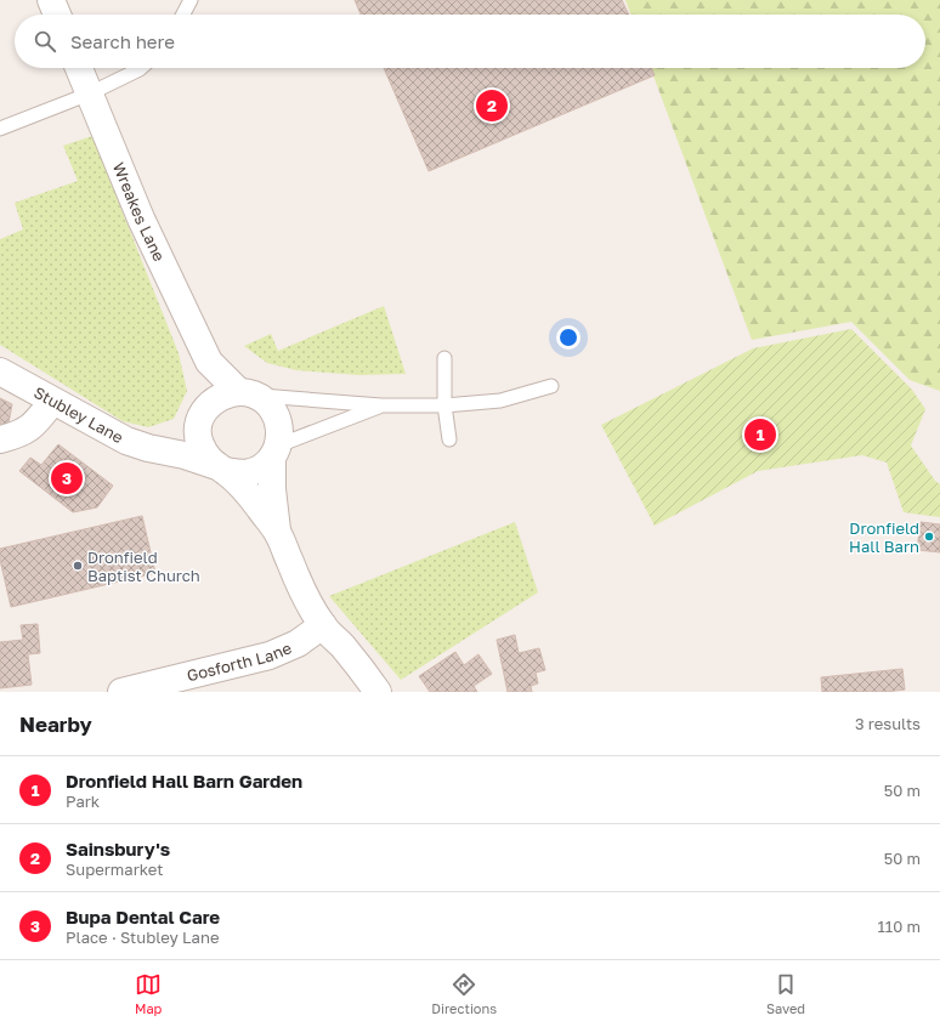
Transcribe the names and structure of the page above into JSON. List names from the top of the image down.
{
  "streets": {
    "street": ["Wreakes Lane", "Stubley Lane", "Gosforth Lane"]
  },
  "crossings": [
    ["Wreakes Lane", "Stubley Lane"],
    ["Wreakes Lane", "Gosforth Lane"]
  ],
  "places": ["Dronfield Hall Barn", "Dronfield Baptist Church"],
  "page": {
    "search": "Search here",
    "pins": ["2", "1", "3"],
    "heading": ["Nearby", "3 results"],
    "list": [
      {
        "mark": "1",
        "name": "Dronfield Hall Barn Garden",
        "note": "Park",
        "value": "50 m"
      },
      {
        "mark": "2",
        "name": "Sainsbury's",
        "note": "Supermarket",
        "value": "50 m"
      },
      {
        "mark": "3",
        "name": "Bupa Dental Care",
        "note": "Place · Stubley Lane",
        "value": "110 m"
      }
    ],
    "nav": ["Map", "Directions", "Saved"]
  }
}
